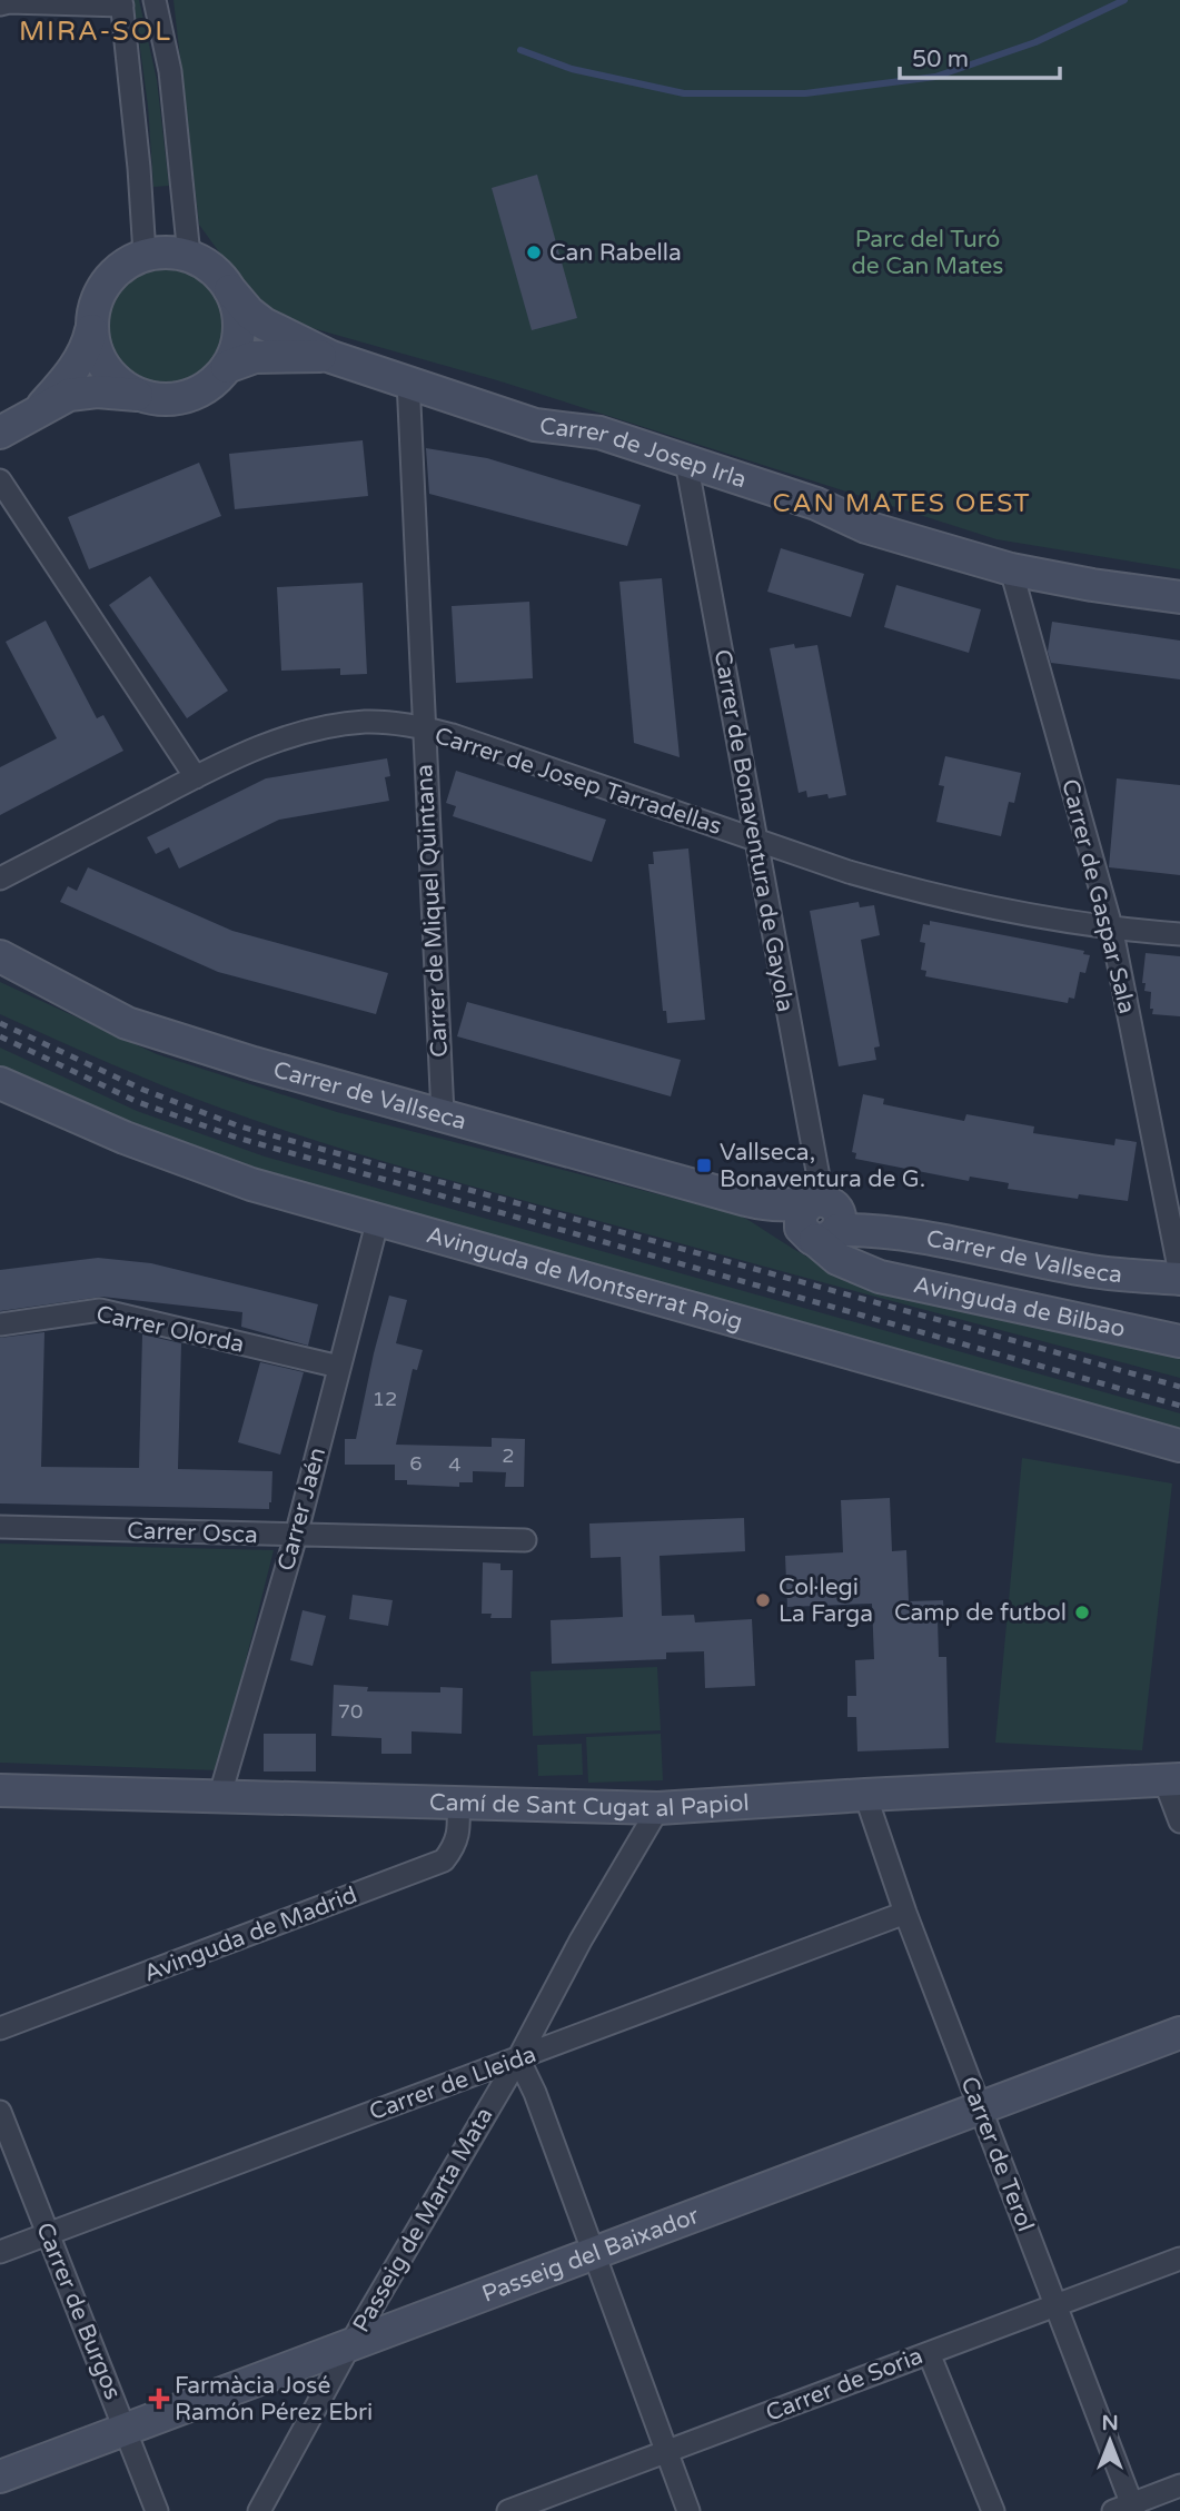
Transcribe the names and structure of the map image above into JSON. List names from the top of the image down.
{
  "streets": {
    "street": [
      "Carrer de Josep Irla",
      "Carrer de Josep Tarradellas",
      "Carrer de Bonaventura de Gayola",
      "Carrer de Gaspar Sala",
      "Carrer de Miquel Quintana",
      "Carrer de Vallseca",
      "Avinguda de Montserrat Roig",
      "Avinguda de Bilbao",
      "Carrer Olorda",
      "Carrer Jaén",
      "Carrer Osca",
      "Camí de Sant Cugat al Papiol",
      "Avinguda de Madrid",
      "Carrer de Lleida",
      "Carrer de Terol",
      "Passeig de Marta Mata",
      "Passeig del Baixador",
      "Carrer de Burgos",
      "Carrer de Soria"
    ]
  },
  "crossings": [
    ["Carrer de Josep Irla", "Carrer de Bonaventura de Gayola"],
    ["Carrer de Josep Irla", "Carrer de Gaspar Sala"],
    ["Carrer de Josep Irla", "Carrer de Miquel Quintana"],
    ["Carrer de Josep Tarradellas", "Carrer de Bonaventura de Gayola"],
    ["Carrer de Josep Tarradellas", "Carrer de Gaspar Sala"],
    ["Carrer de Josep Tarradellas", "Carrer de Miquel Quintana"],
    ["Carrer de Bonaventura de Gayola", "Carrer de Vallseca"],
    ["Carrer de Bonaventura de Gayola", "Avinguda de Bilbao"],
    ["Carrer de Gaspar Sala", "Carrer de Vallseca"],
    ["Carrer de Miquel Quintana", "Carrer de Vallseca"],
    ["Carrer de Vallseca", "Avinguda de Bilbao"],
    ["Avinguda de Montserrat Roig", "Carrer Jaén"],
    ["Carrer Olorda", "Carrer Jaén"],
    ["Carrer Jaén", "Carrer Osca"],
    ["Carrer Jaén", "Camí de Sant Cugat al Papiol"],
    ["Camí de Sant Cugat al Papiol", "Avinguda de Madrid"],
    ["Camí de Sant Cugat al Papiol", "Carrer de Terol"],
    ["Camí de Sant Cugat al Papiol", "Passeig de Marta Mata"],
    ["Carrer de Lleida", "Carrer de Terol"],
    ["Carrer de Lleida", "Passeig de Marta Mata"],
    ["Carrer de Lleida", "Carrer de Burgos"],
    ["Carrer de Terol", "Passeig del Baixador"],
    ["Carrer de Terol", "Carrer de Soria"],
    ["Passeig de Marta Mata", "Passeig del Baixador"],
    ["Passeig del Baixador", "Carrer de Burgos"]
  ],
  "districts": ["MIRA-SOL", "CAN MATES OEST"],
  "parks": ["Parc del Turó de Can Mates"],
  "places": {
    "other": ["Can Rabella", "Col·legi La Farga", "Camp de futbol"],
    "transit": ["Vallseca, Bonaventura de G."],
    "health": ["Farmàcia José Ramón Pérez Ebri"]
  },
  "house_numbers": [
    "12",
    "2",
    "6",
    "4",
    "70"
  ],
  "scale_bar": "50 m",
  "north": "top"
}
